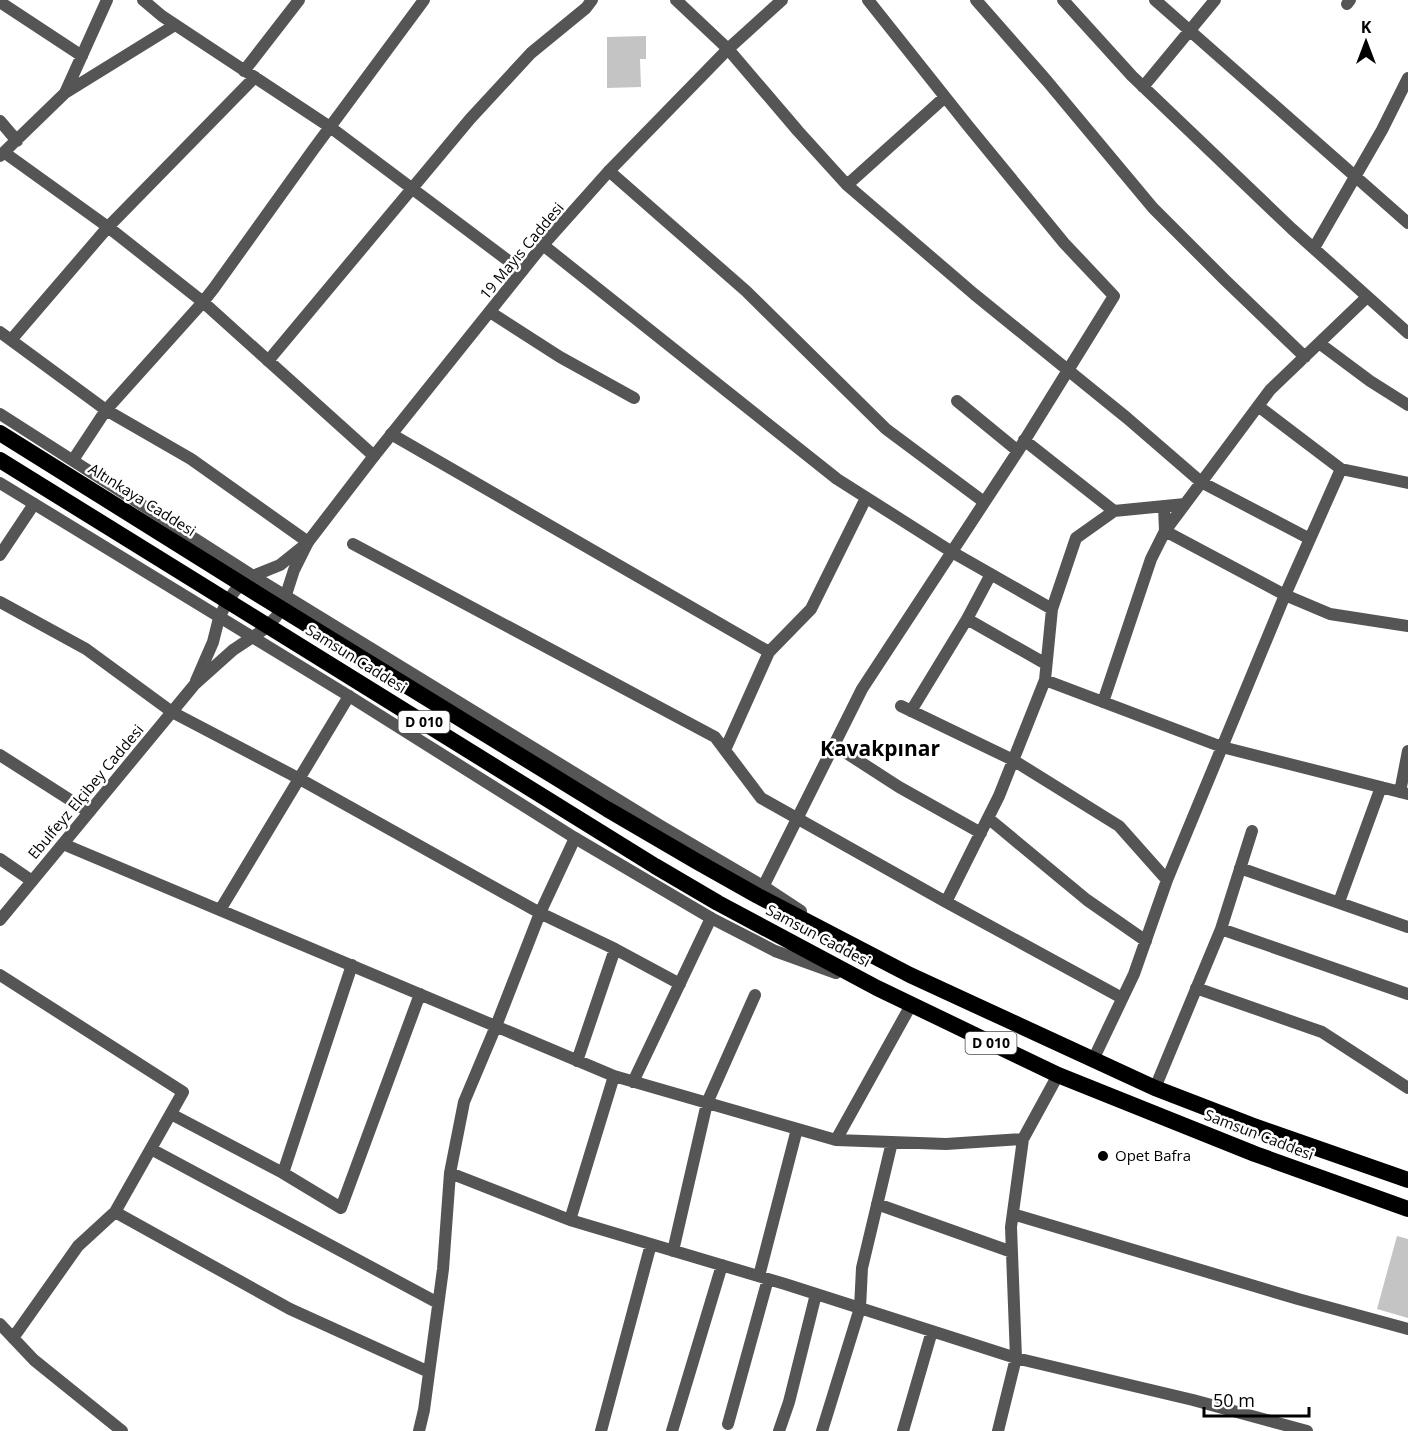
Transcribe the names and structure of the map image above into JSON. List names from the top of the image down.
{
  "streets": {
    "highway": ["Altınkaya Caddesi", "Samsun Caddesi", "D 010"],
    "street": ["19 Mayıs Caddesi", "Ebulfeyz Elçibey Caddesi"]
  },
  "crossings": [
    ["19 Mayıs Caddesi", "Ebulfeyz Elçibey Caddesi"],
    ["Altınkaya Caddesi", "Samsun Caddesi"]
  ],
  "districts": ["Kavakpınar"],
  "places": ["Opet Bafra"],
  "scale_bar": "50 m",
  "north": "top"
}
